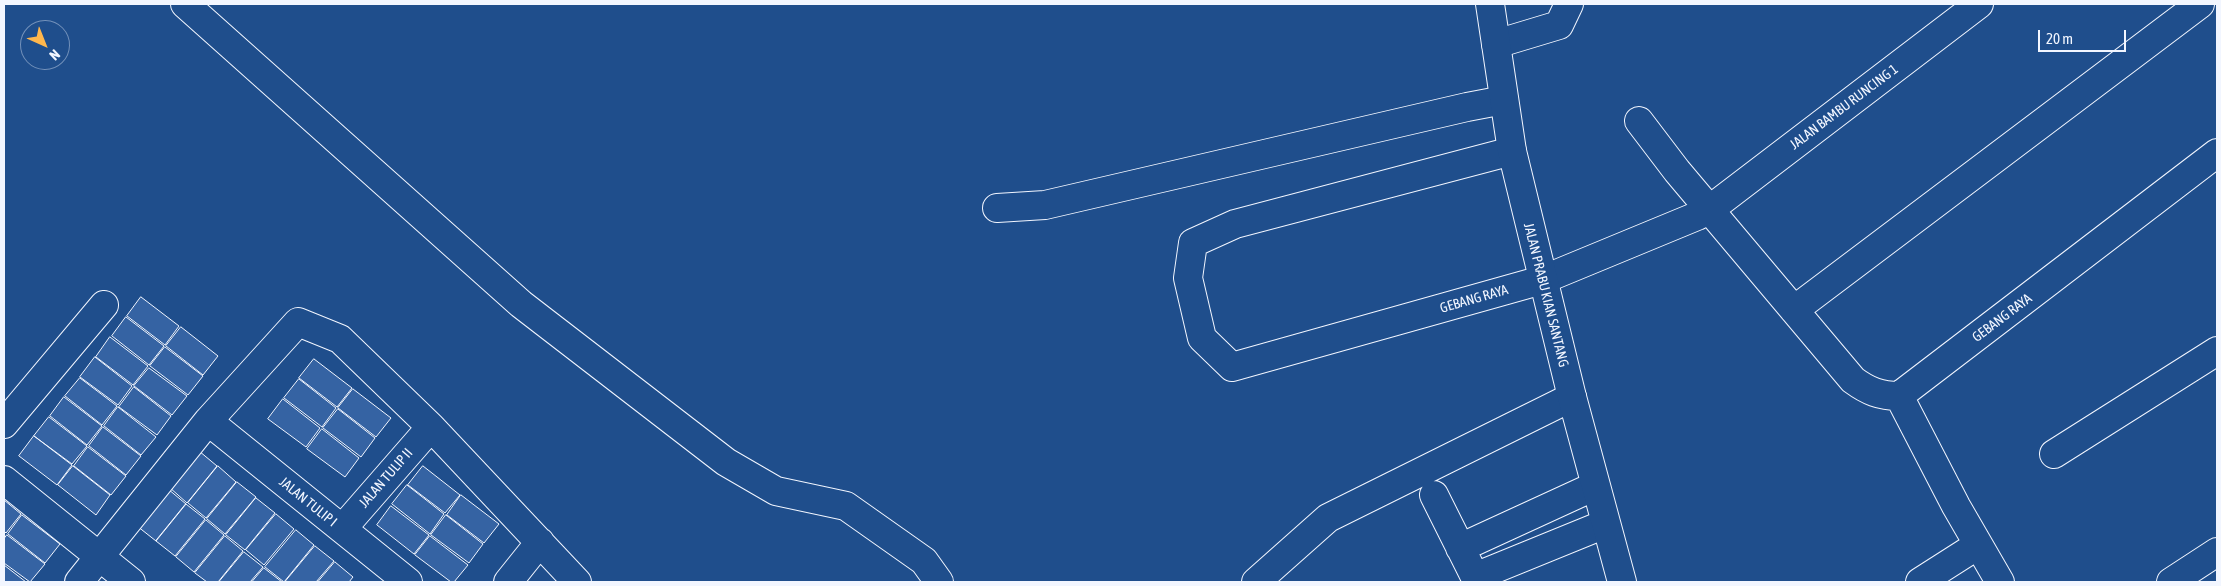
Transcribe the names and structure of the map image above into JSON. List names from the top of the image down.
{
  "streets": {
    "street": [
      "JALAN BAMBU RUNCING 1",
      "JALAN PRABU KIAN SANTANG",
      "GEBANG RAYA",
      "JALAN TULIP II",
      "JALAN TULIP I"
    ]
  },
  "crossings": [
    ["JALAN BAMBU RUNCING 1", "GEBANG RAYA"],
    ["JALAN PRABU KIAN SANTANG", "GEBANG RAYA"],
    ["JALAN TULIP II", "JALAN TULIP I"]
  ],
  "scale_bar": "20 m",
  "north": "bottom right"
}
